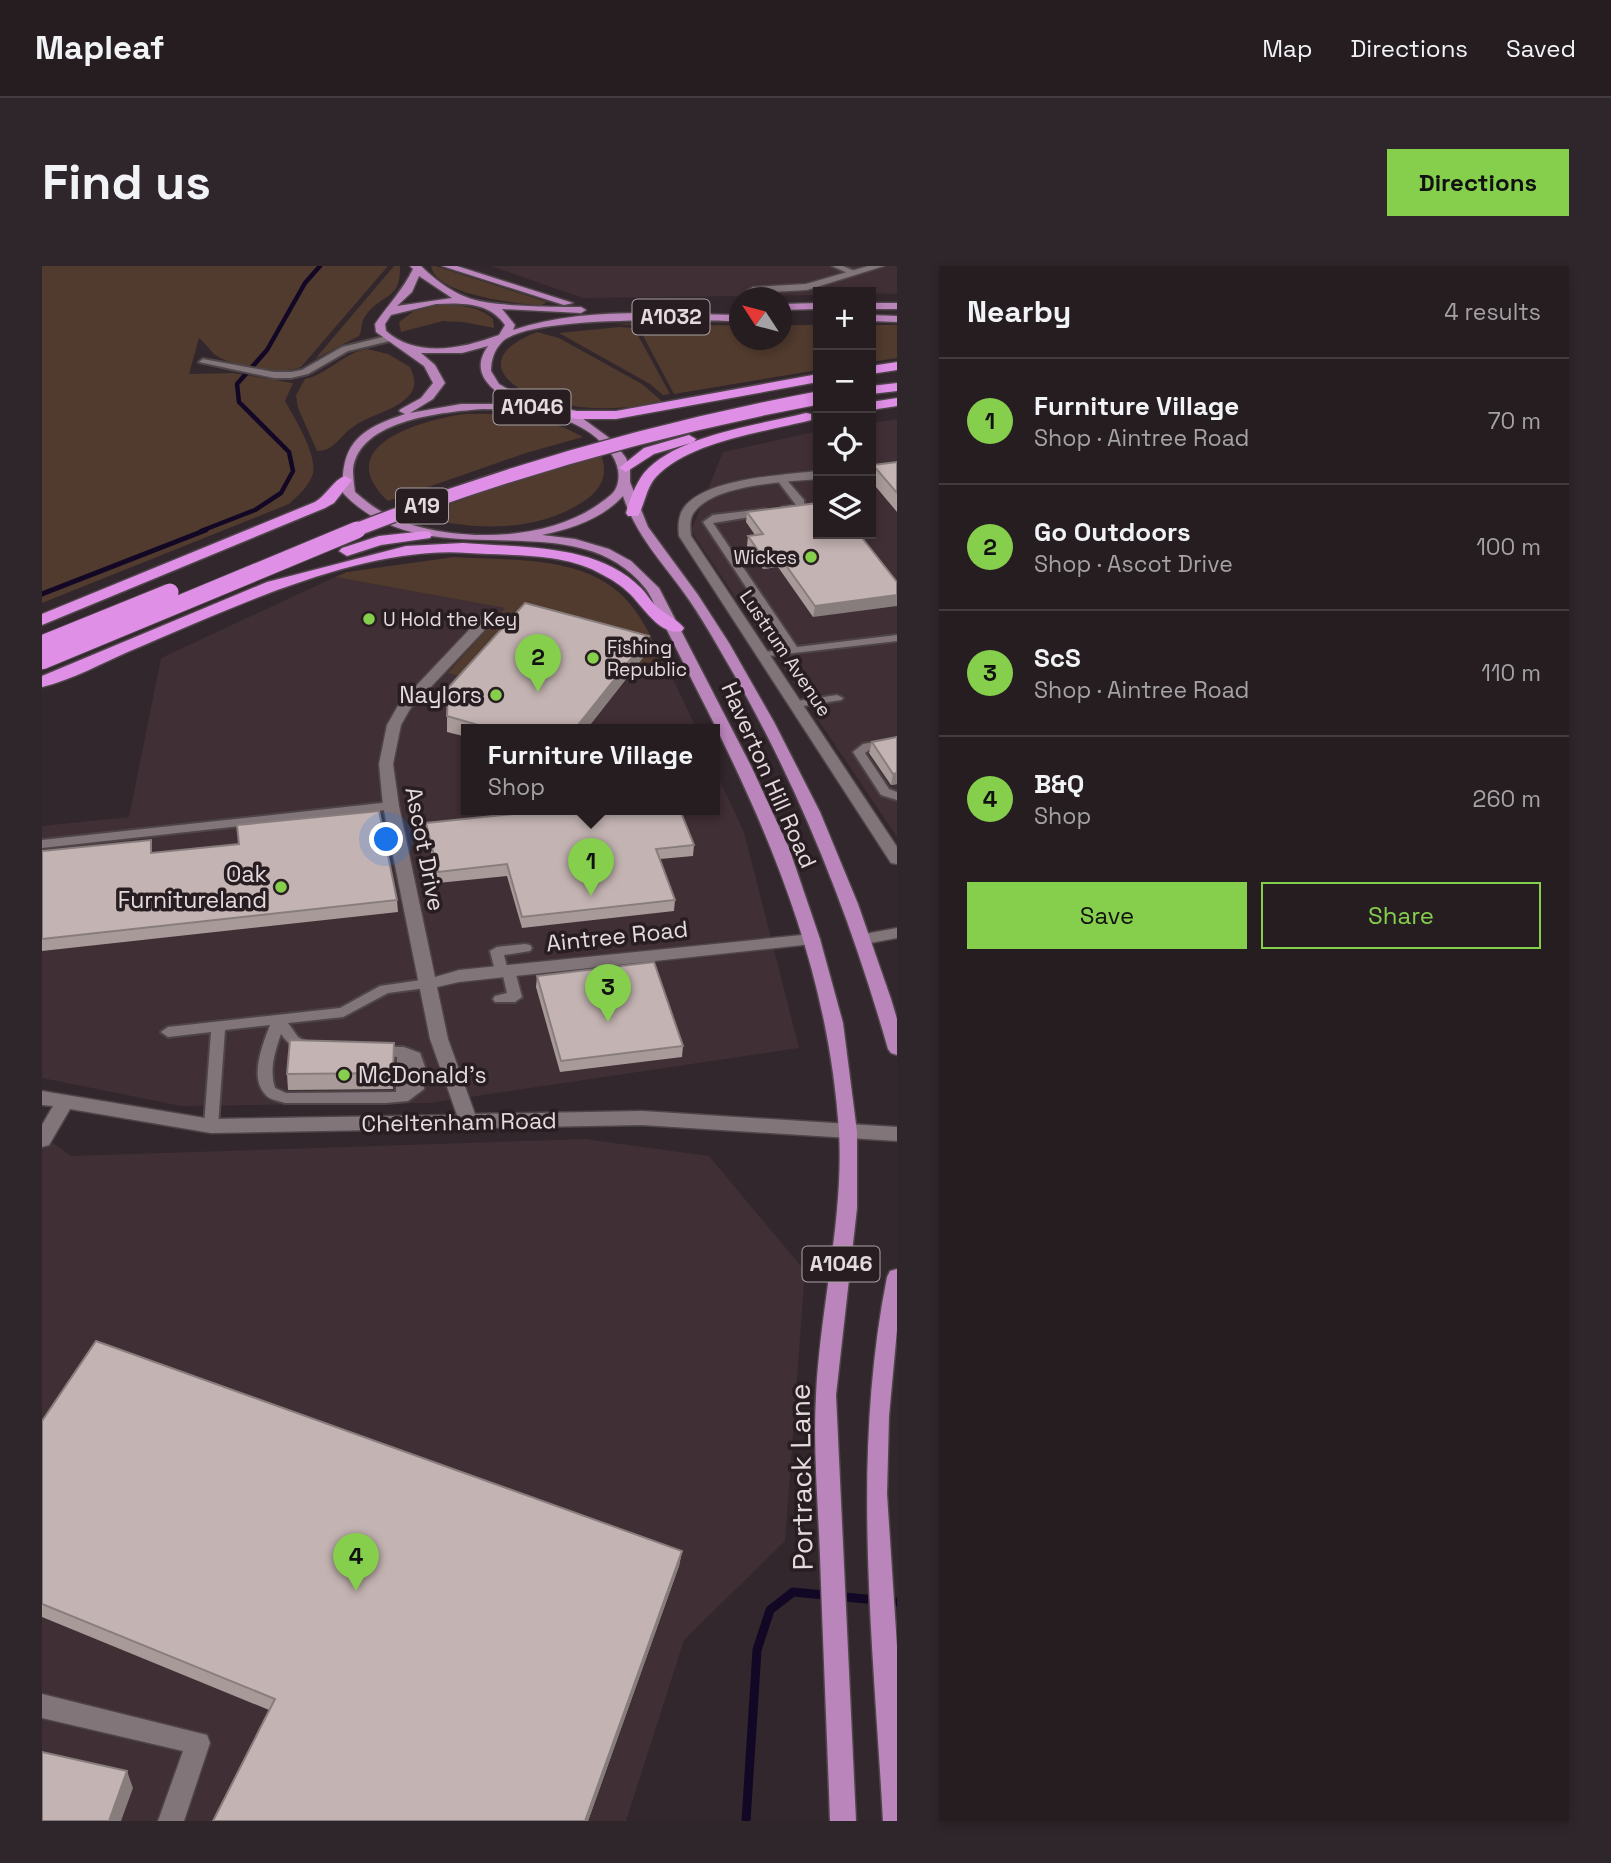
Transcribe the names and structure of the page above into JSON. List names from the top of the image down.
{
  "streets": {
    "highway": ["A1046", "A19"],
    "main road": ["A1032", "Haverton Hill Road", "Portrack Lane"],
    "street": [
      "Lustrum Avenue",
      "Ascot Drive",
      "Aintree Road",
      "Cheltenham Road"
    ]
  },
  "crossings": [
    ["A1032", "A1046"],
    ["A1046", "A19"],
    ["A1046", "Haverton Hill Road"],
    ["Haverton Hill Road", "Aintree Road"],
    ["Haverton Hill Road", "Cheltenham Road"],
    ["Haverton Hill Road", "Portrack Lane"],
    ["Ascot Drive", "Aintree Road"],
    ["Ascot Drive", "Cheltenham Road"],
    ["Cheltenham Road", "Portrack Lane"]
  ],
  "places": [
    "Wickes",
    "U Hold the Key",
    "Fishing Republic",
    "Naylors",
    "Oak Furnitureland",
    "McDonald's"
  ],
  "north": "top left",
  "page": {
    "header": "Mapleaf",
    "nav": ["Map", "Directions", "Saved"],
    "buttons": [
      "Directions",
      ["Save", "Share"]
    ],
    "title": "Find us",
    "heading": ["Nearby", "4 results"],
    "map_buttons": ["+", "−"],
    "list": [
      {
        "mark": "1",
        "name": "Furniture Village",
        "note": "Shop · Aintree Road",
        "value": "70 m"
      },
      {
        "mark": "2",
        "name": "Go Outdoors",
        "note": "Shop · Ascot Drive",
        "value": "100 m"
      },
      {
        "mark": "3",
        "name": "ScS",
        "note": "Shop · Aintree Road",
        "value": "110 m"
      },
      {
        "mark": "4",
        "name": "B&Q",
        "note": "Shop",
        "value": "260 m"
      }
    ],
    "pins": [
      "2",
      "1",
      "3",
      "4"
    ],
    "popup": ["Furniture Village", "Shop"]
  }
}
